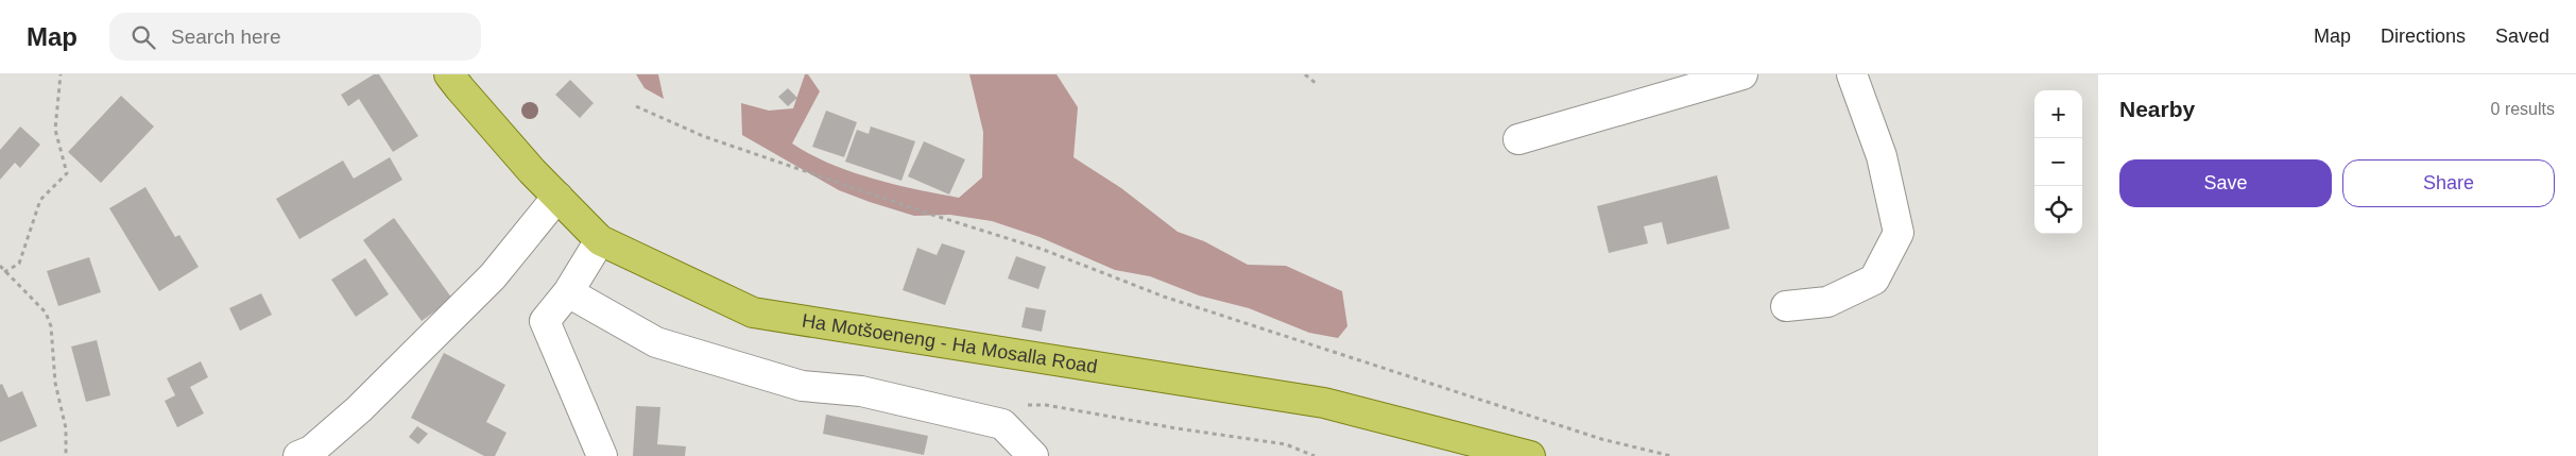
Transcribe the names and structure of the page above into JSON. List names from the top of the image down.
{
  "streets": {
    "main road": ["Ha Motšoeneng - Ha Mosalla Road"]
  },
  "page": {
    "header": "Map",
    "search": "Search here",
    "nav": ["Map", "Directions", "Saved"],
    "heading": ["Nearby", "0 results"],
    "map_buttons": ["+", "−"],
    "buttons": ["Save", "Share"]
  }
}
